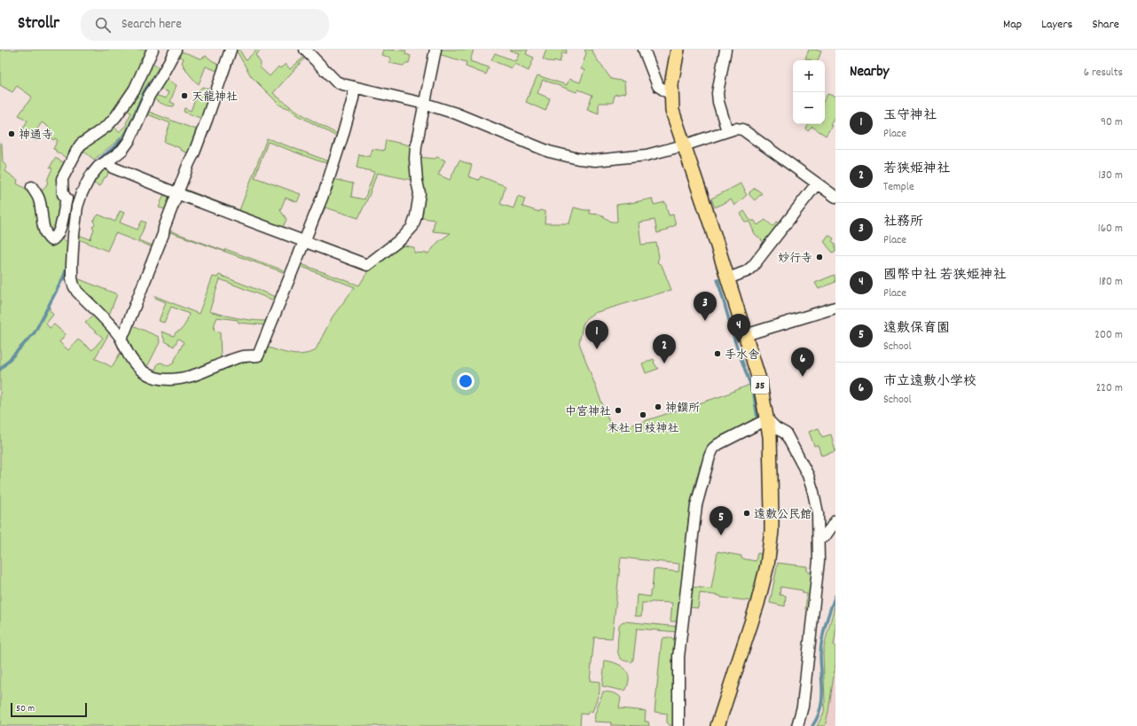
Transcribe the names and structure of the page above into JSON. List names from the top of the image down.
{
  "streets": {
    "main road": ["35"]
  },
  "places": [
    "天龍神社",
    "神通寺",
    "妙行寺",
    "手水舎",
    "神饌所",
    "中宮神社",
    "末社 日枝神社",
    "遠敷公民館"
  ],
  "scale_bar": "50 m",
  "page": {
    "header": "Strollr",
    "search": "Search here",
    "nav": ["Map", "Layers", "Share"],
    "heading": ["Nearby", "6 results"],
    "map_buttons": ["+", "−"],
    "list": [
      {
        "mark": "1",
        "name": "玉守神社",
        "note": "Place",
        "value": "90 m"
      },
      {
        "mark": "2",
        "name": "若狭姫神社",
        "note": "Temple",
        "value": "130 m"
      },
      {
        "mark": "3",
        "name": "社務所",
        "note": "Place",
        "value": "160 m"
      },
      {
        "mark": "4",
        "name": "國幣中社 若狭姫神社",
        "note": "Place",
        "value": "180 m"
      },
      {
        "mark": "5",
        "name": "遠敷保育園",
        "note": "School",
        "value": "200 m"
      },
      {
        "mark": "6",
        "name": "市立遠敷小学校",
        "note": "School",
        "value": "220 m"
      }
    ],
    "pins": [
      "3",
      "4",
      "1",
      "2",
      "6",
      "5"
    ],
    "scale": "50 m"
  }
}
